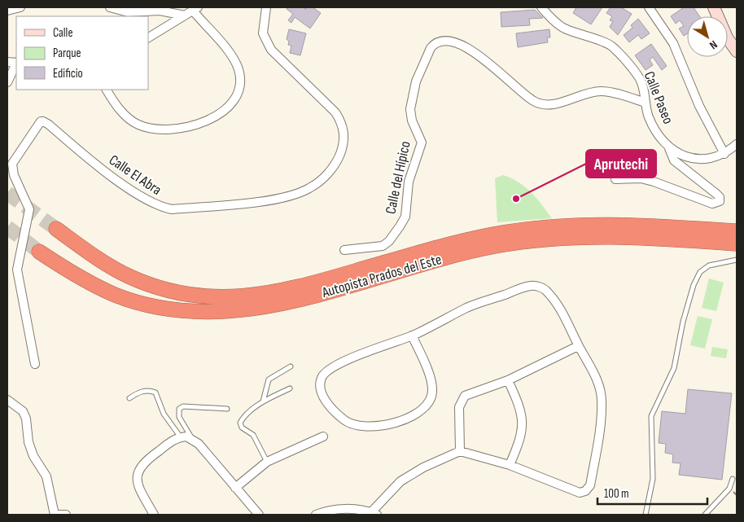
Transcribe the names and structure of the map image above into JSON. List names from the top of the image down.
{
  "streets": {
    "highway": ["Autopista Prados del Este"],
    "street": ["Calle Paseo", "Calle El Abra", "Calle del Hípico"]
  },
  "crossings": [
    ["Calle Paseo", "Calle del Hípico"]
  ],
  "places": ["Aprutechi"],
  "legend": ["Calle", "Parque", "Edificio"],
  "scale_bar": "100 m",
  "north": "bottom right"
}
